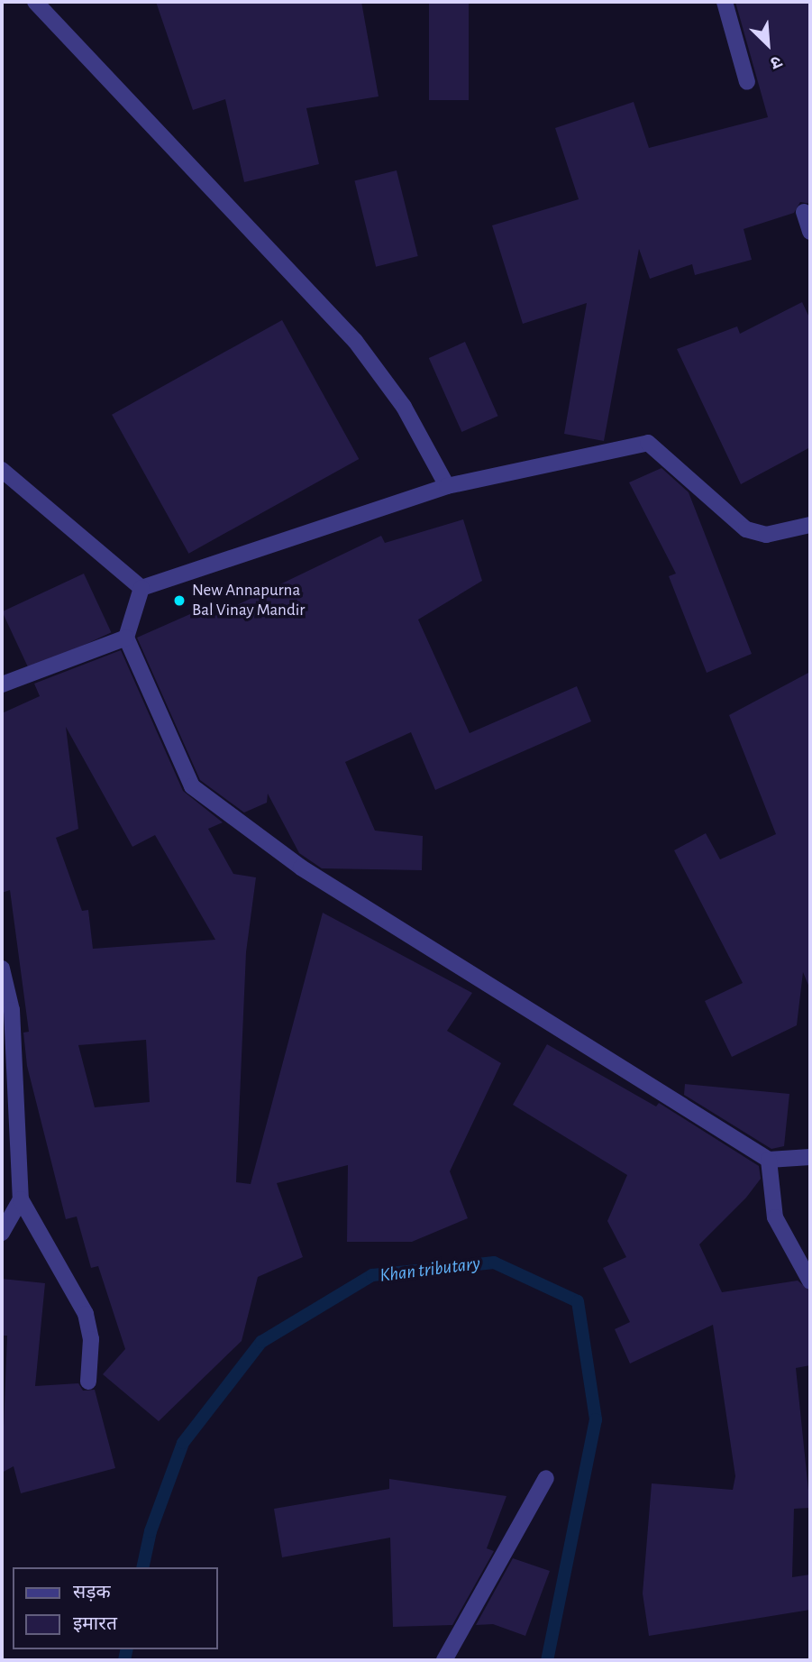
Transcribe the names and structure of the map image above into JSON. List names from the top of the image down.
{
  "water": ["Khan tributary"],
  "places": ["New Annapurna Bal Vinay Mandir"],
  "legend": ["सड़क", "इमारत"],
  "north": "bottom right"
}
